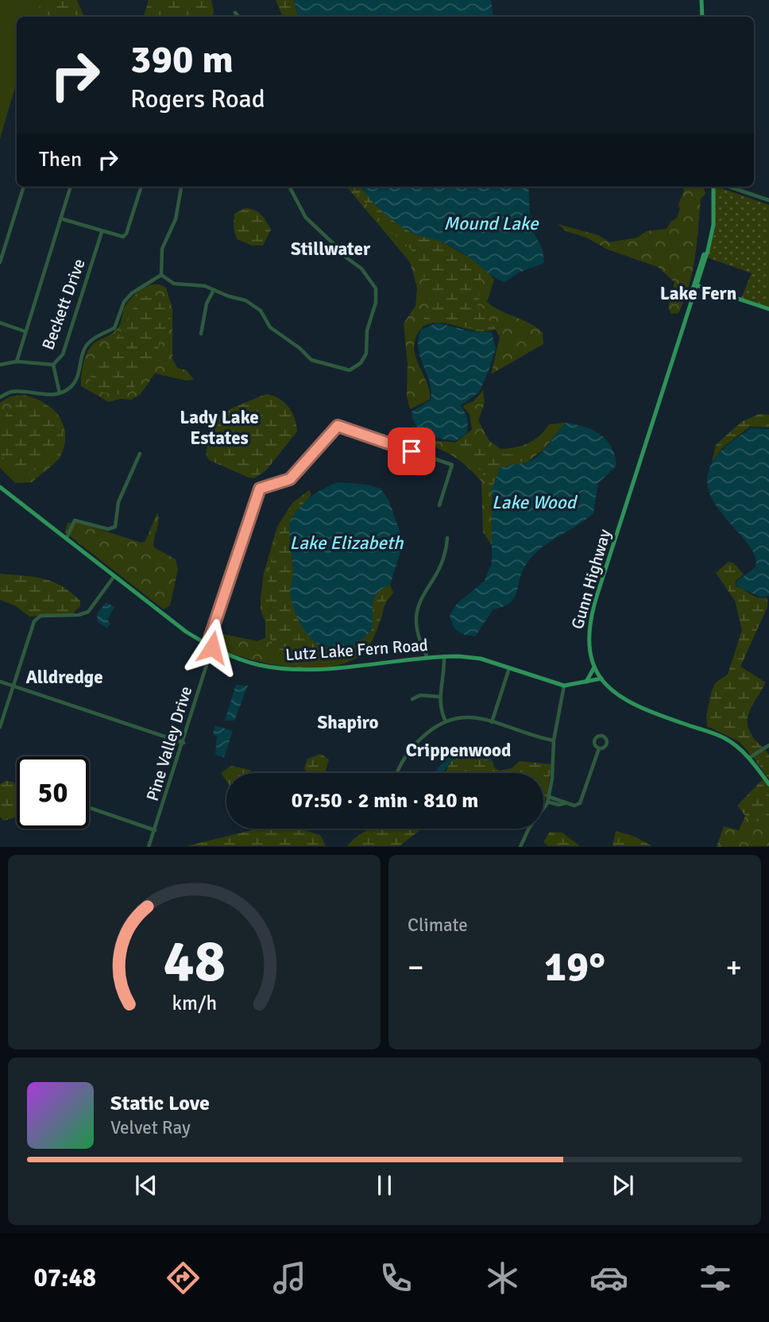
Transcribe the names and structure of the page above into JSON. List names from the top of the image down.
{
  "streets": {
    "main road": ["Gunn Highway", "Lutz Lake Fern Road"],
    "street": ["Beckett Drive", "Pine Valley Drive"]
  },
  "crossings": [
    ["Gunn Highway", "Lutz Lake Fern Road"],
    ["Lutz Lake Fern Road", "Pine Valley Drive"]
  ],
  "districts": [
    "Stillwater",
    "Lake Fern",
    "Lady Lake Estates",
    "Alldredge",
    "Shapiro",
    "Crippenwood"
  ],
  "water": ["Mound Lake", "Lake Wood", "Lake Elizabeth"],
  "page": {
    "turn": ["390 m", "Rogers Road"],
    "then": "Then",
    "limit": "50",
    "trip": "07:50 · 2 min · 810 m",
    "tile": "Climate",
    "heat": ["−", "19°", "+"],
    "song": ["Static Love", "Velvet Ray"],
    "tabs": "07:48",
    "gauge": ["48", "km/h"]
  }
}
